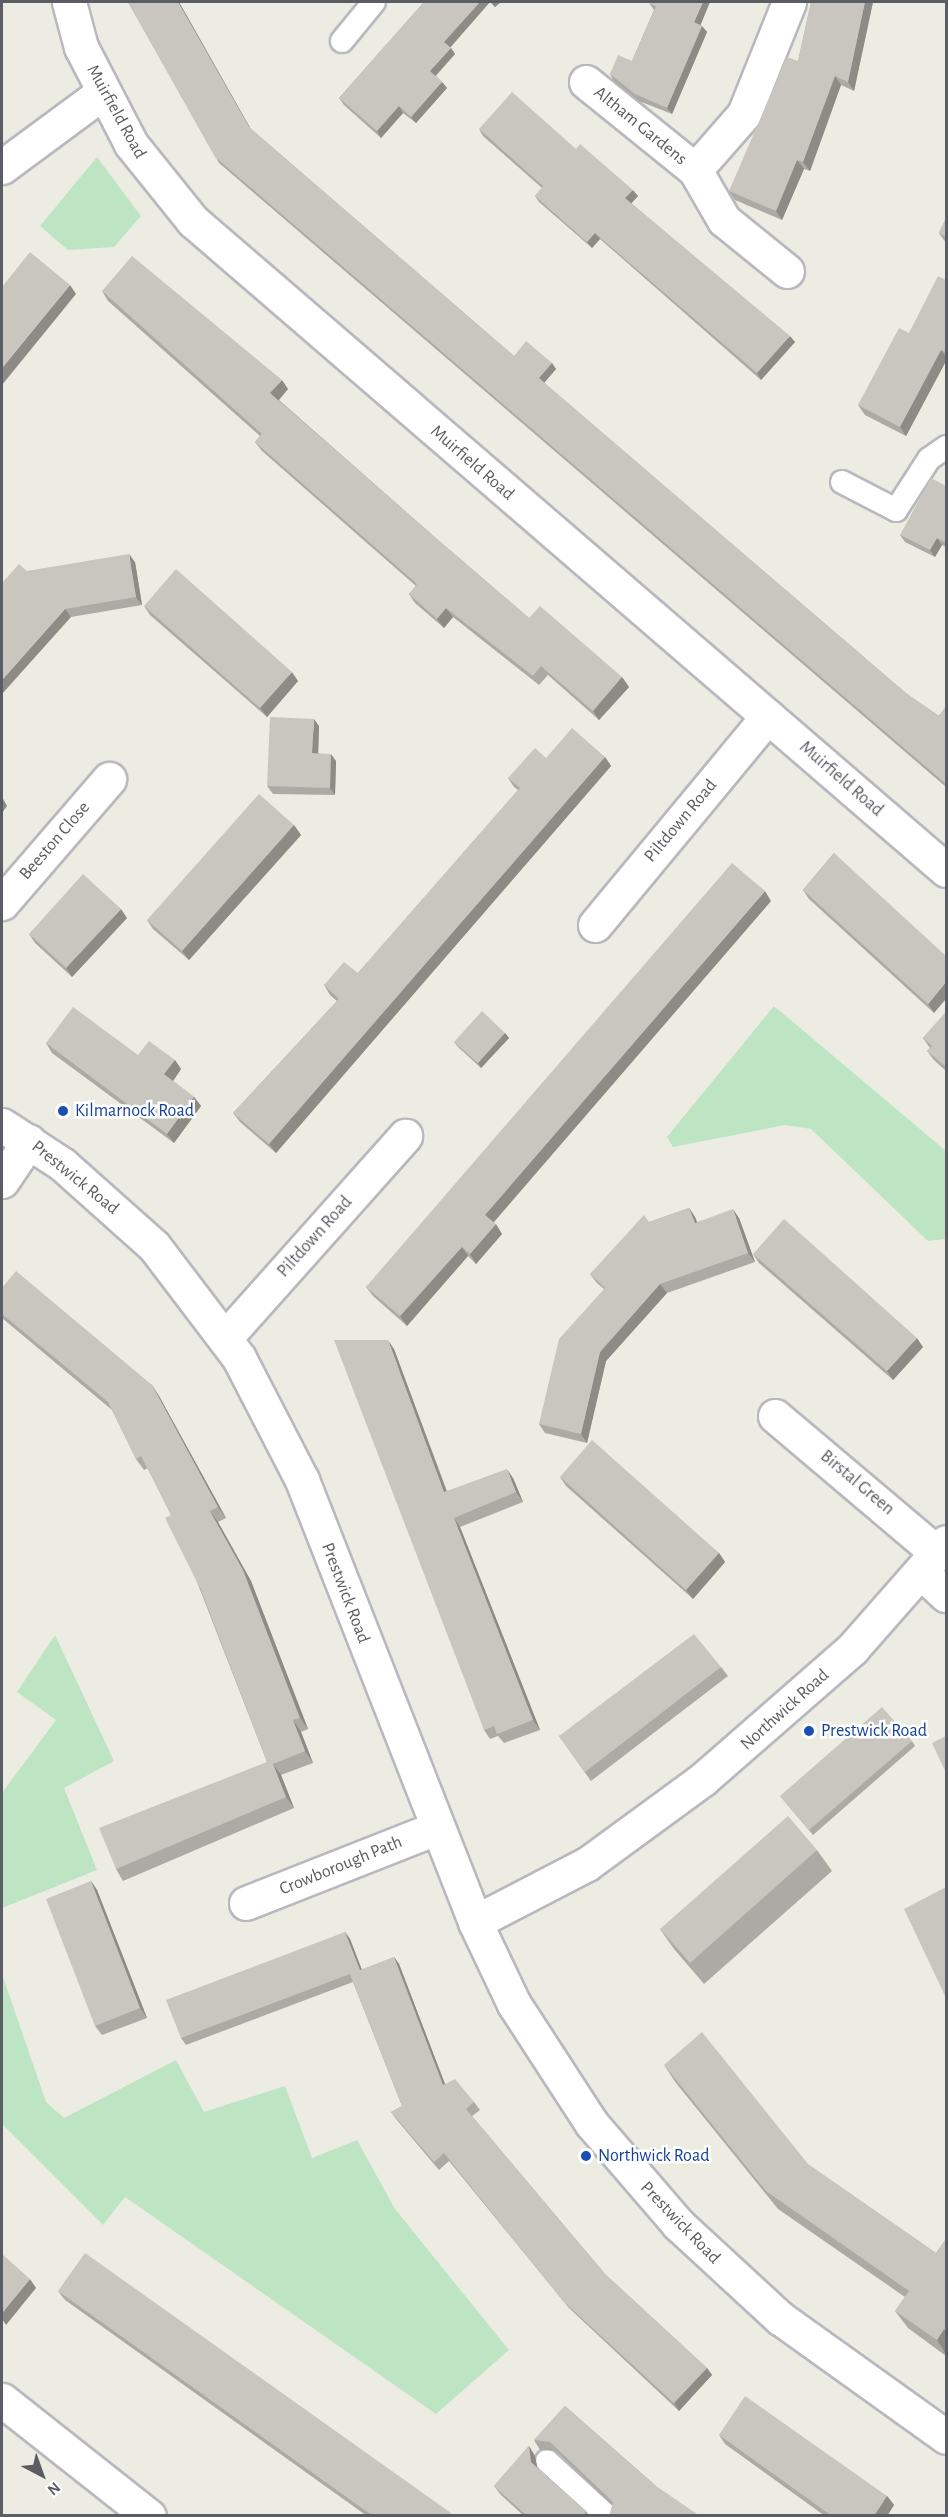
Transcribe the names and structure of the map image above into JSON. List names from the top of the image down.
{
  "streets": {
    "street": [
      "Muirfield Road",
      "Altham Gardens",
      "Piltdown Road",
      "Beeston Close",
      "Prestwick Road",
      "Birstal Green",
      "Northwick Road",
      "Crowborough Path"
    ]
  },
  "crossings": [
    ["Muirfield Road", "Piltdown Road"],
    ["Piltdown Road", "Prestwick Road"],
    ["Prestwick Road", "Northwick Road"],
    ["Prestwick Road", "Crowborough Path"],
    ["Birstal Green", "Northwick Road"]
  ],
  "places": ["Kilmarnock Road", "Prestwick Road", "Northwick Road"],
  "north": "bottom right"
}
